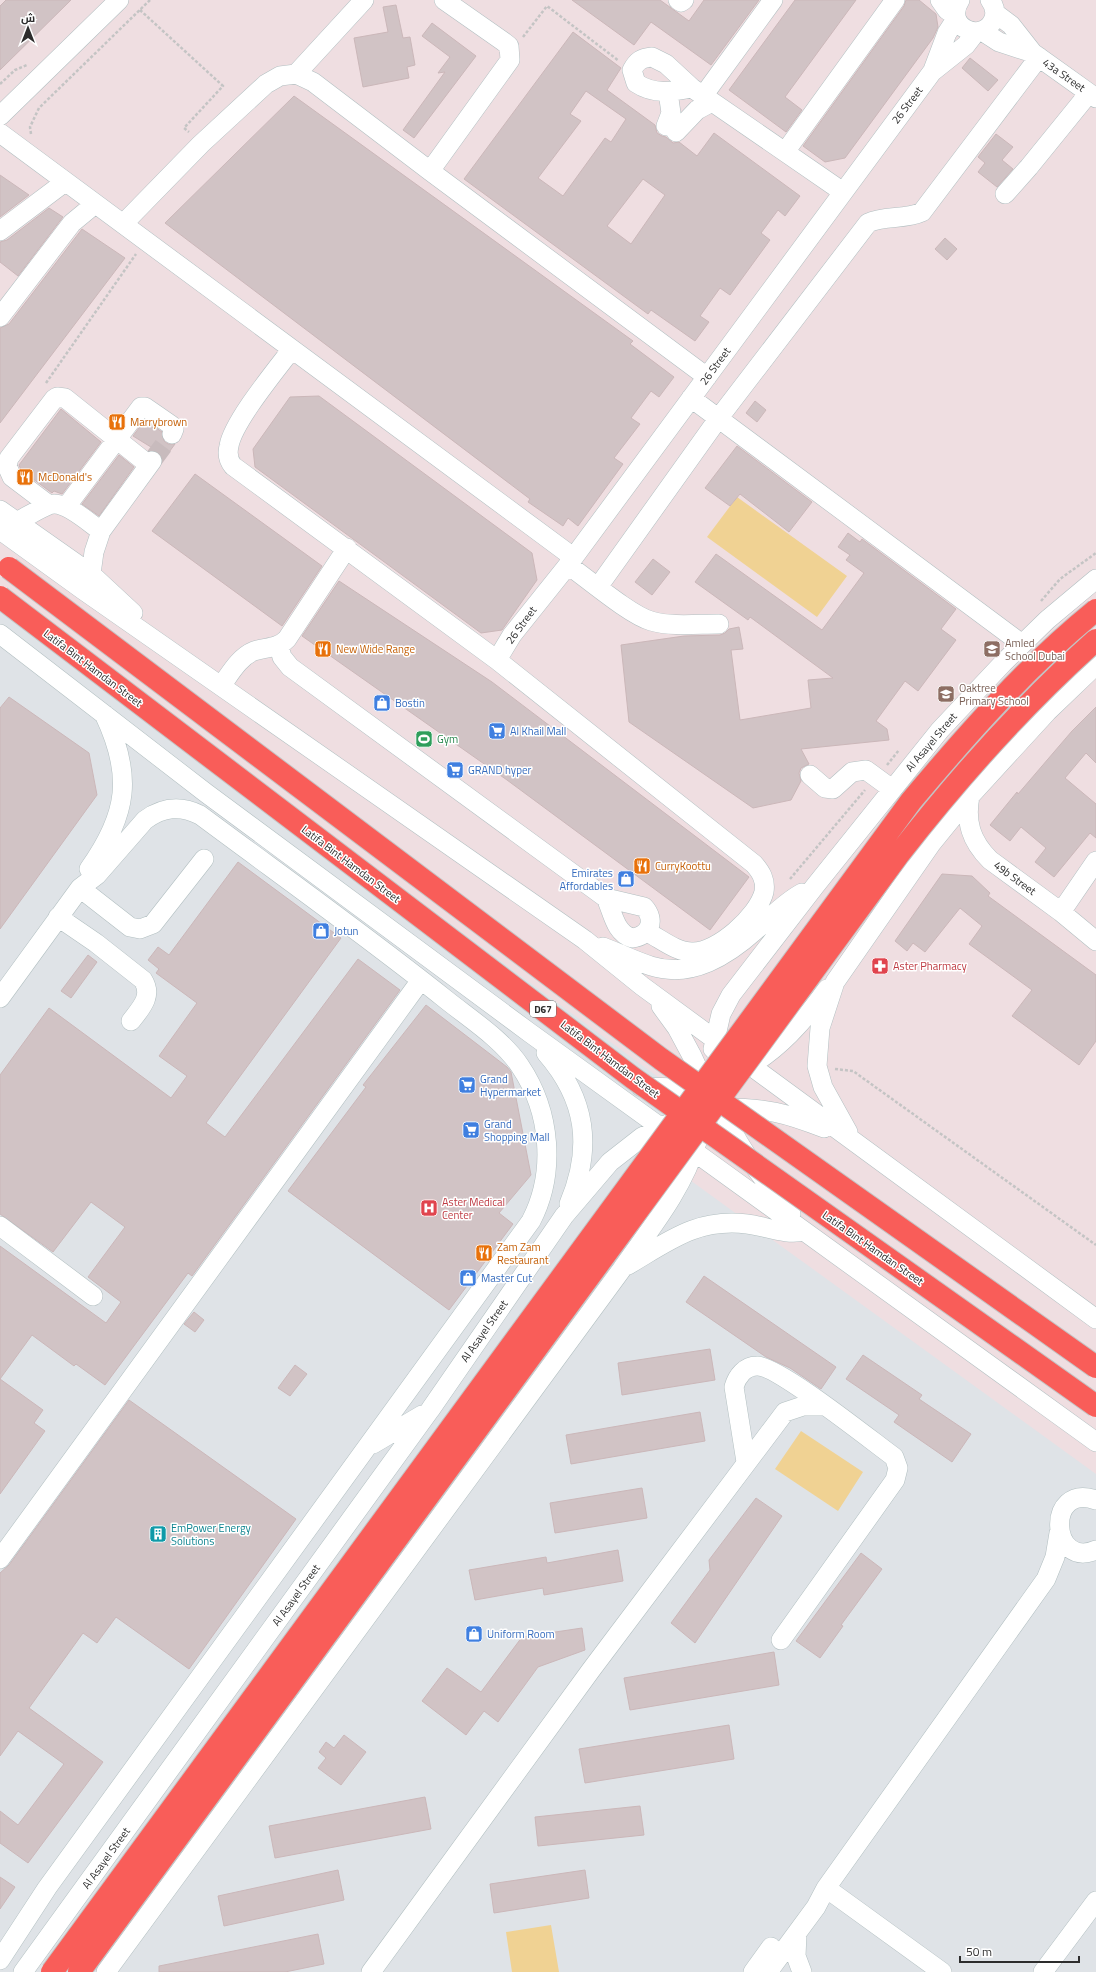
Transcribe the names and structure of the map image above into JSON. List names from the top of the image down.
{
  "streets": {
    "main road": ["Latifa Bint Hamdan Street", "D67"],
    "street": [
      "43a Street",
      "26 Street",
      "Al Asayel Street",
      "49b Street"
    ]
  },
  "crossings": [
    ["43a Street", "26 Street"]
  ],
  "places": {
    "restaurant": [
      "Marrybrown",
      "McDonald's",
      "New Wide Range",
      "CurryKoottu",
      "Zam Zam Restaurant"
    ],
    "school or university": ["Amled School Dubai", "Oaktree Primary School"],
    "shop": [
      "Bostin",
      "Emirates Affordables",
      "Jotun",
      "Master Cut",
      "Uniform Room"
    ],
    "supermarket": [
      "Al Khail Mall",
      "GRAND hyper",
      "Grand Hypermarket",
      "Grand Shopping Mall"
    ],
    "sports": ["Gym"],
    "pharmacy": ["Aster Pharmacy"],
    "hospital": ["Aster Medical Center"],
    "building": ["EmPower Energy Solutions"]
  },
  "scale_bar": "50 m",
  "north": "top"
}
